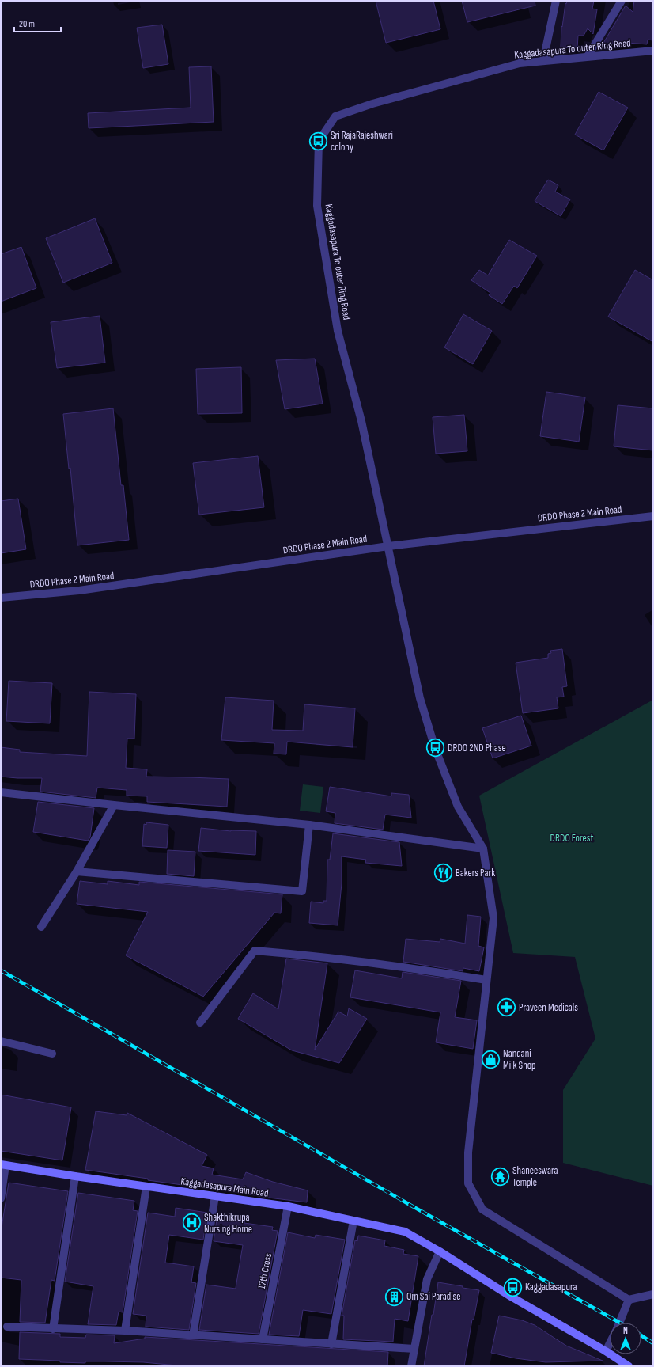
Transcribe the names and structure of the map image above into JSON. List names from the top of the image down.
{
  "streets": {
    "main road": ["Kaggadasapura Main Road"],
    "street": ["Kaggadasapura To outer Ring Road", "DRDO Phase 2 Main Road", "17th Cross"]
  },
  "crossings": [
    ["Kaggadasapura To outer Ring Road", "DRDO Phase 2 Main Road"],
    ["Kaggadasapura Main Road", "17th Cross"]
  ],
  "parks": ["DRDO Forest"],
  "places": {
    "bus stop": ["Sri RajaRajeshwari colony", "DRDO 2ND Phase", "Kaggadasapura"],
    "restaurant": ["Bakers Park"],
    "pharmacy": ["Praveen Medicals"],
    "shop": ["Nandani Milk Shop"],
    "temple": ["Shaneeswara Temple"],
    "hospital": ["Shakthikrupa Nursing Home"],
    "building": ["Om Sai Paradise"]
  },
  "scale_bar": "20 m",
  "north": "top"
}
